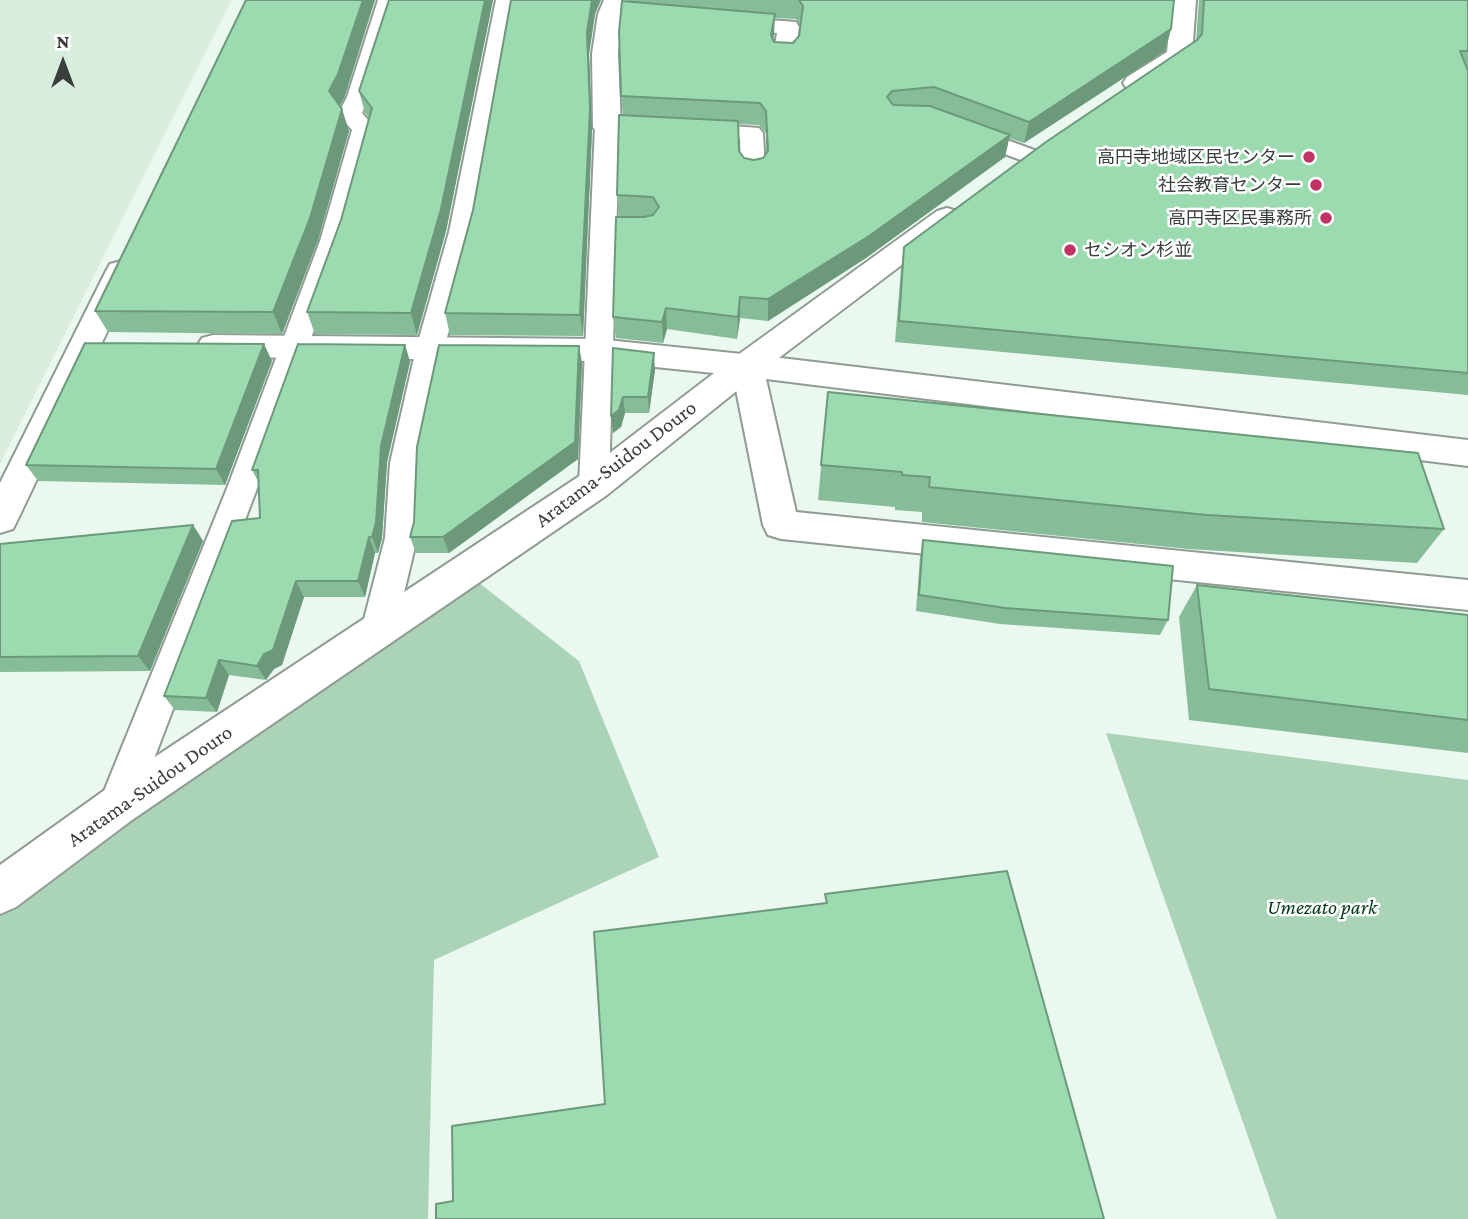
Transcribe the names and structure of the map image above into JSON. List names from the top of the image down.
{
  "streets": {
    "street": ["Aratama-Suidou Douro"]
  },
  "parks": ["Umezato park"],
  "places": [
    "高円寺地域区民センター",
    "社会教育センター",
    "高円寺区民事務所",
    "セシオン杉並"
  ],
  "north": "top"
}
